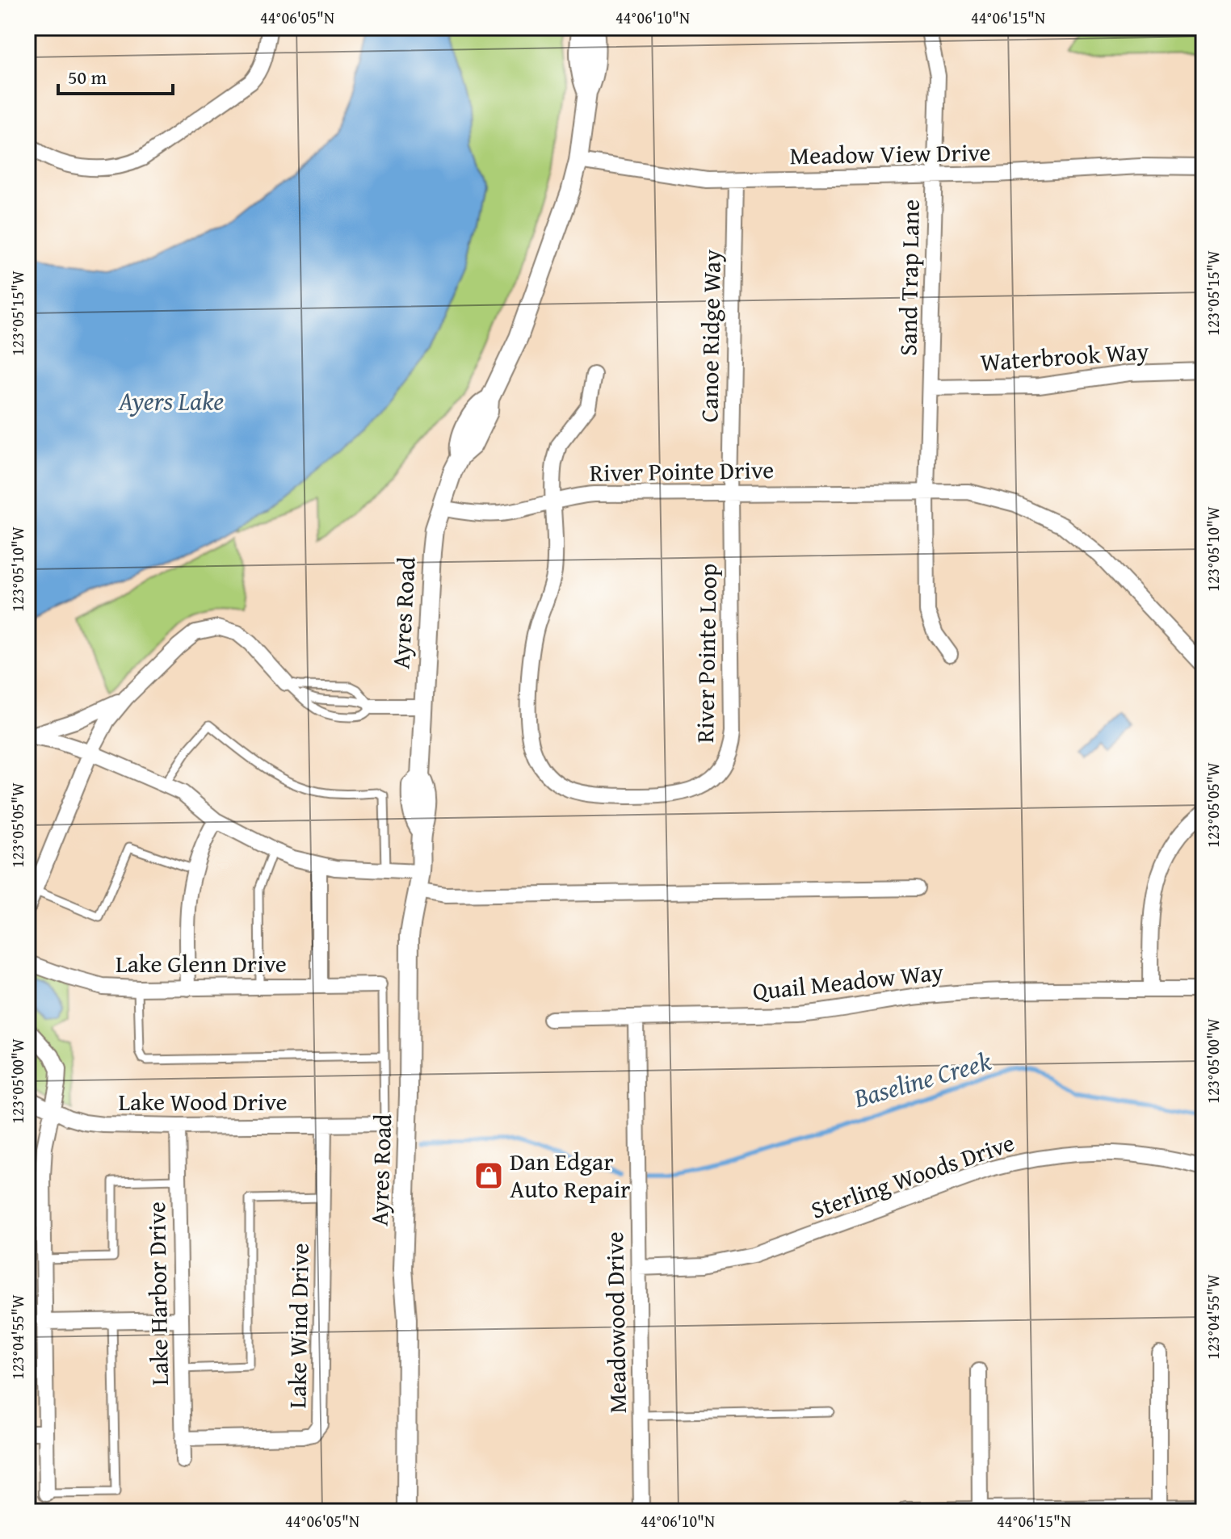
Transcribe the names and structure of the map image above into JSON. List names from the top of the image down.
{
  "streets": {
    "street": [
      "Meadow View Drive",
      "Sand Trap Lane",
      "Canoe Ridge Way",
      "Waterbrook Way",
      "River Pointe Drive",
      "Ayres Road",
      "River Pointe Loop",
      "Lake Glenn Drive",
      "Quail Meadow Way",
      "Lake Wood Drive",
      "Sterling Woods Drive",
      "Lake Harbor Drive",
      "Meadowood Drive",
      "Lake Wind Drive"
    ]
  },
  "crossings": [
    ["Meadow View Drive", "Sand Trap Lane"],
    ["Meadow View Drive", "Canoe Ridge Way"],
    ["Meadow View Drive", "Ayres Road"],
    ["Sand Trap Lane", "Waterbrook Way"],
    ["Sand Trap Lane", "River Pointe Drive"],
    ["Canoe Ridge Way", "River Pointe Drive"],
    ["Canoe Ridge Way", "River Pointe Loop"],
    ["River Pointe Drive", "Ayres Road"],
    ["River Pointe Drive", "River Pointe Loop"],
    ["Quail Meadow Way", "Meadowood Drive"],
    ["Lake Wood Drive", "Lake Harbor Drive"],
    ["Lake Wood Drive", "Lake Wind Drive"],
    ["Sterling Woods Drive", "Meadowood Drive"],
    ["Lake Harbor Drive", "Lake Wind Drive"]
  ],
  "water": ["Ayers Lake", "Baseline Creek"],
  "places": {
    "shop": ["Dan Edgar Auto Repair"]
  },
  "scale_bar": "50 m",
  "coordinates": [
    "44°06'05\"N",
    "44°06'10\"N",
    "44°06'15\"N",
    "123°05'15\"W",
    "123°05'10\"W",
    "123°05'05\"W",
    "123°05'00\"W",
    "123°04'55\"W"
  ]
}
